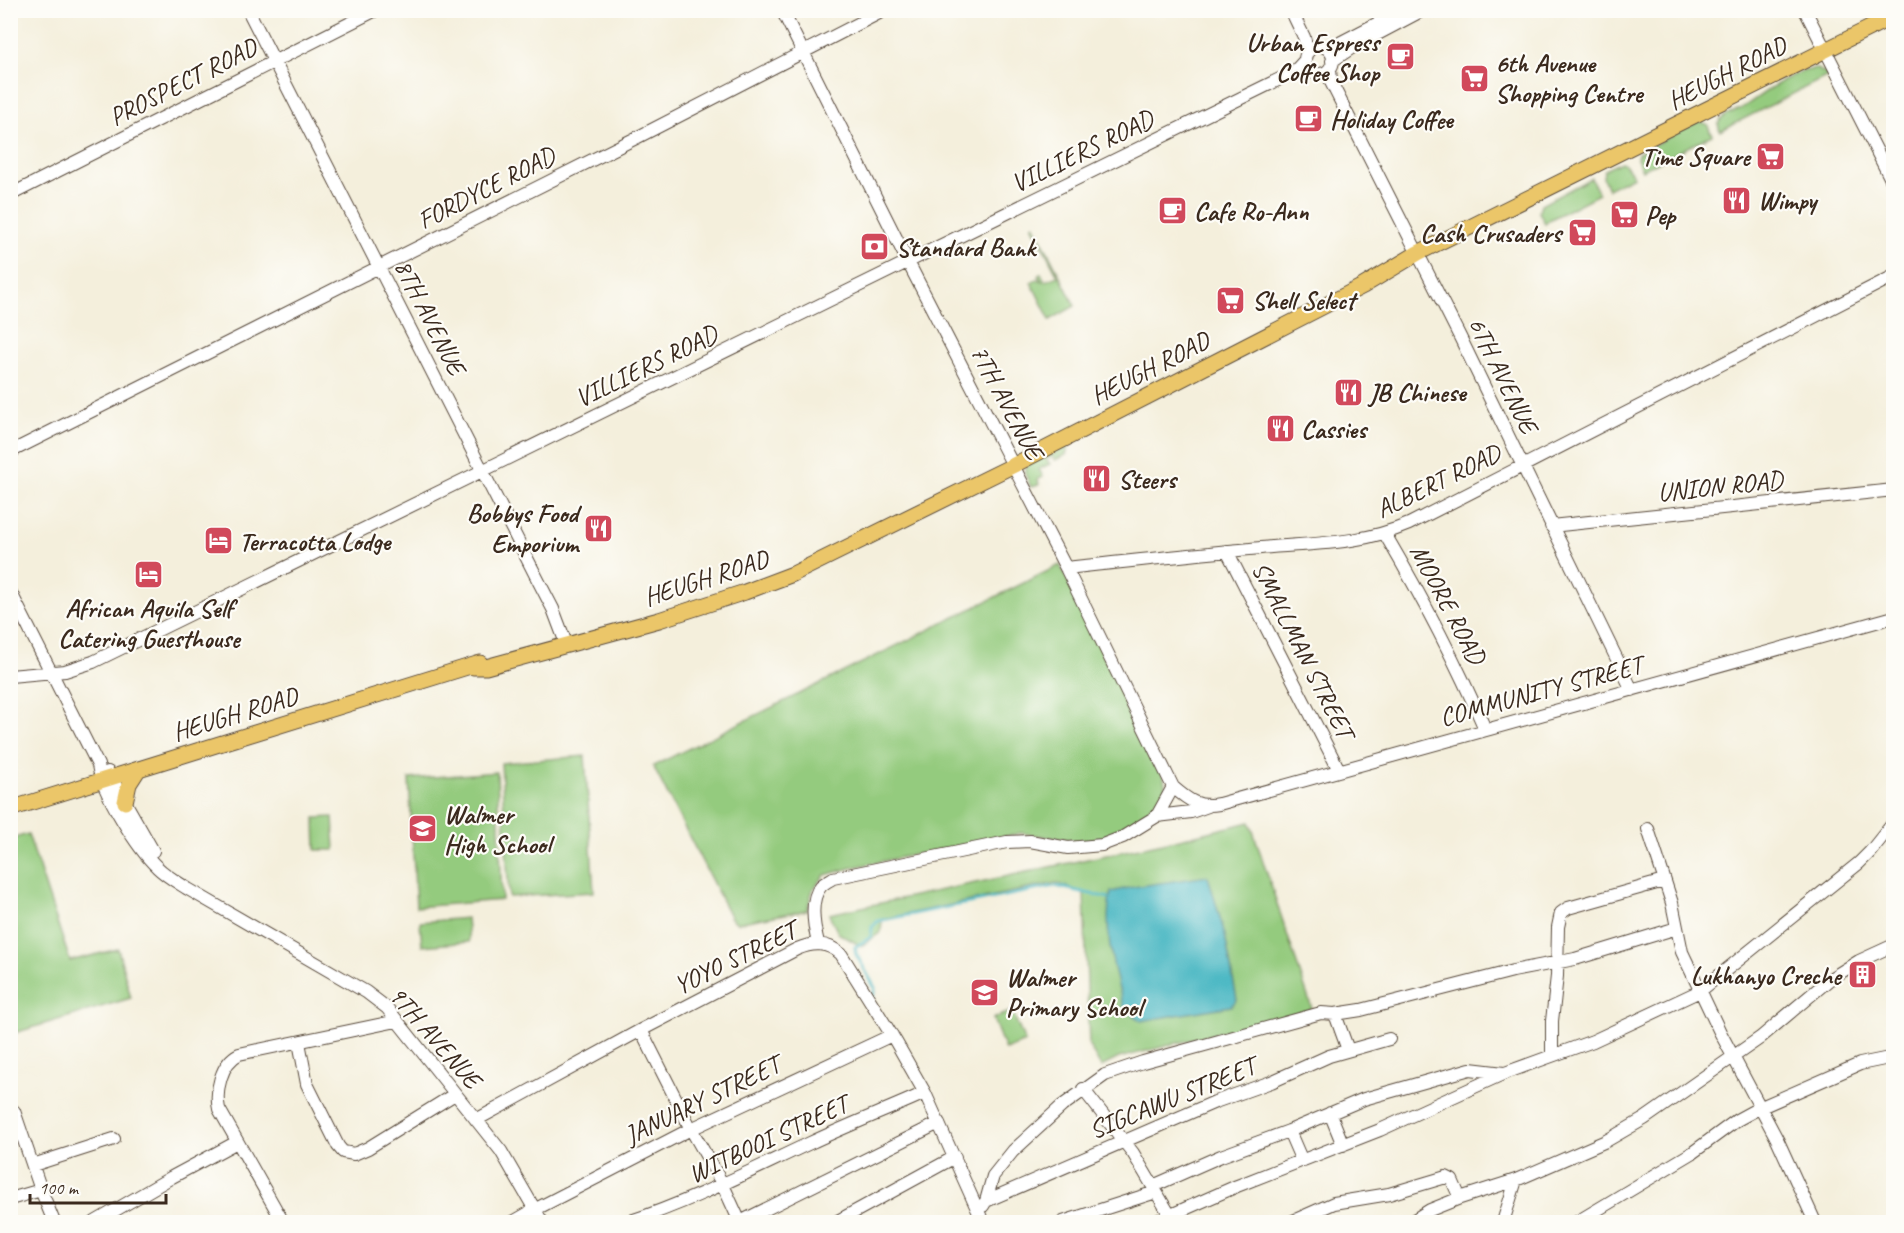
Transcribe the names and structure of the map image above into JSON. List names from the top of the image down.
{
  "streets": {
    "main road": ["HEUGH ROAD"],
    "street": [
      "PROSPECT ROAD",
      "VILLIERS ROAD",
      "FORDYCE ROAD",
      "8TH AVENUE",
      "6TH AVENUE",
      "7TH AVENUE",
      "ALBERT ROAD",
      "UNION ROAD",
      "MOORE ROAD",
      "SMALLMAN STREET",
      "COMMUNITY STREET",
      "YOYO STREET",
      "9TH AVENUE",
      "SIGCAWU STREET",
      "JANUARY STREET",
      "WITBOOI STREET"
    ]
  },
  "crossings": [
    ["HEUGH ROAD", "8TH AVENUE"],
    ["HEUGH ROAD", "6TH AVENUE"],
    ["HEUGH ROAD", "7TH AVENUE"],
    ["HEUGH ROAD", "9TH AVENUE"],
    ["PROSPECT ROAD", "8TH AVENUE"],
    ["VILLIERS ROAD", "8TH AVENUE"],
    ["VILLIERS ROAD", "6TH AVENUE"],
    ["VILLIERS ROAD", "7TH AVENUE"],
    ["VILLIERS ROAD", "9TH AVENUE"],
    ["FORDYCE ROAD", "8TH AVENUE"],
    ["FORDYCE ROAD", "7TH AVENUE"],
    ["6TH AVENUE", "ALBERT ROAD"],
    ["6TH AVENUE", "UNION ROAD"],
    ["6TH AVENUE", "COMMUNITY STREET"],
    ["7TH AVENUE", "ALBERT ROAD"],
    ["7TH AVENUE", "COMMUNITY STREET"],
    ["ALBERT ROAD", "MOORE ROAD"],
    ["ALBERT ROAD", "SMALLMAN STREET"],
    ["MOORE ROAD", "COMMUNITY STREET"],
    ["SMALLMAN STREET", "COMMUNITY STREET"],
    ["YOYO STREET", "9TH AVENUE"],
    ["YOYO STREET", "JANUARY STREET"],
    ["YOYO STREET", "WITBOOI STREET"],
    ["9TH AVENUE", "JANUARY STREET"]
  ],
  "places": {
    "cafe": ["Urban Espress Coffee Shop", "Holiday Coffee", "Cafe Ro-Ann"],
    "supermarket": [
      "6th Avenue Shopping Centre",
      "Time Square",
      "Pep",
      "Cash Crusaders",
      "Shell Select"
    ],
    "restaurant": [
      "Wimpy",
      "JB Chinese",
      "Cassies",
      "Steers",
      "Bobbys Food Emporium"
    ],
    "bank": ["Standard Bank"],
    "hotel": ["Terracotta Lodge", "African Aquila Self Catering Guesthouse"],
    "school or university": ["Walmer High School", "Walmer Primary School"],
    "building": ["Lukhanyo Creche"]
  },
  "scale_bar": "100 m"
}
